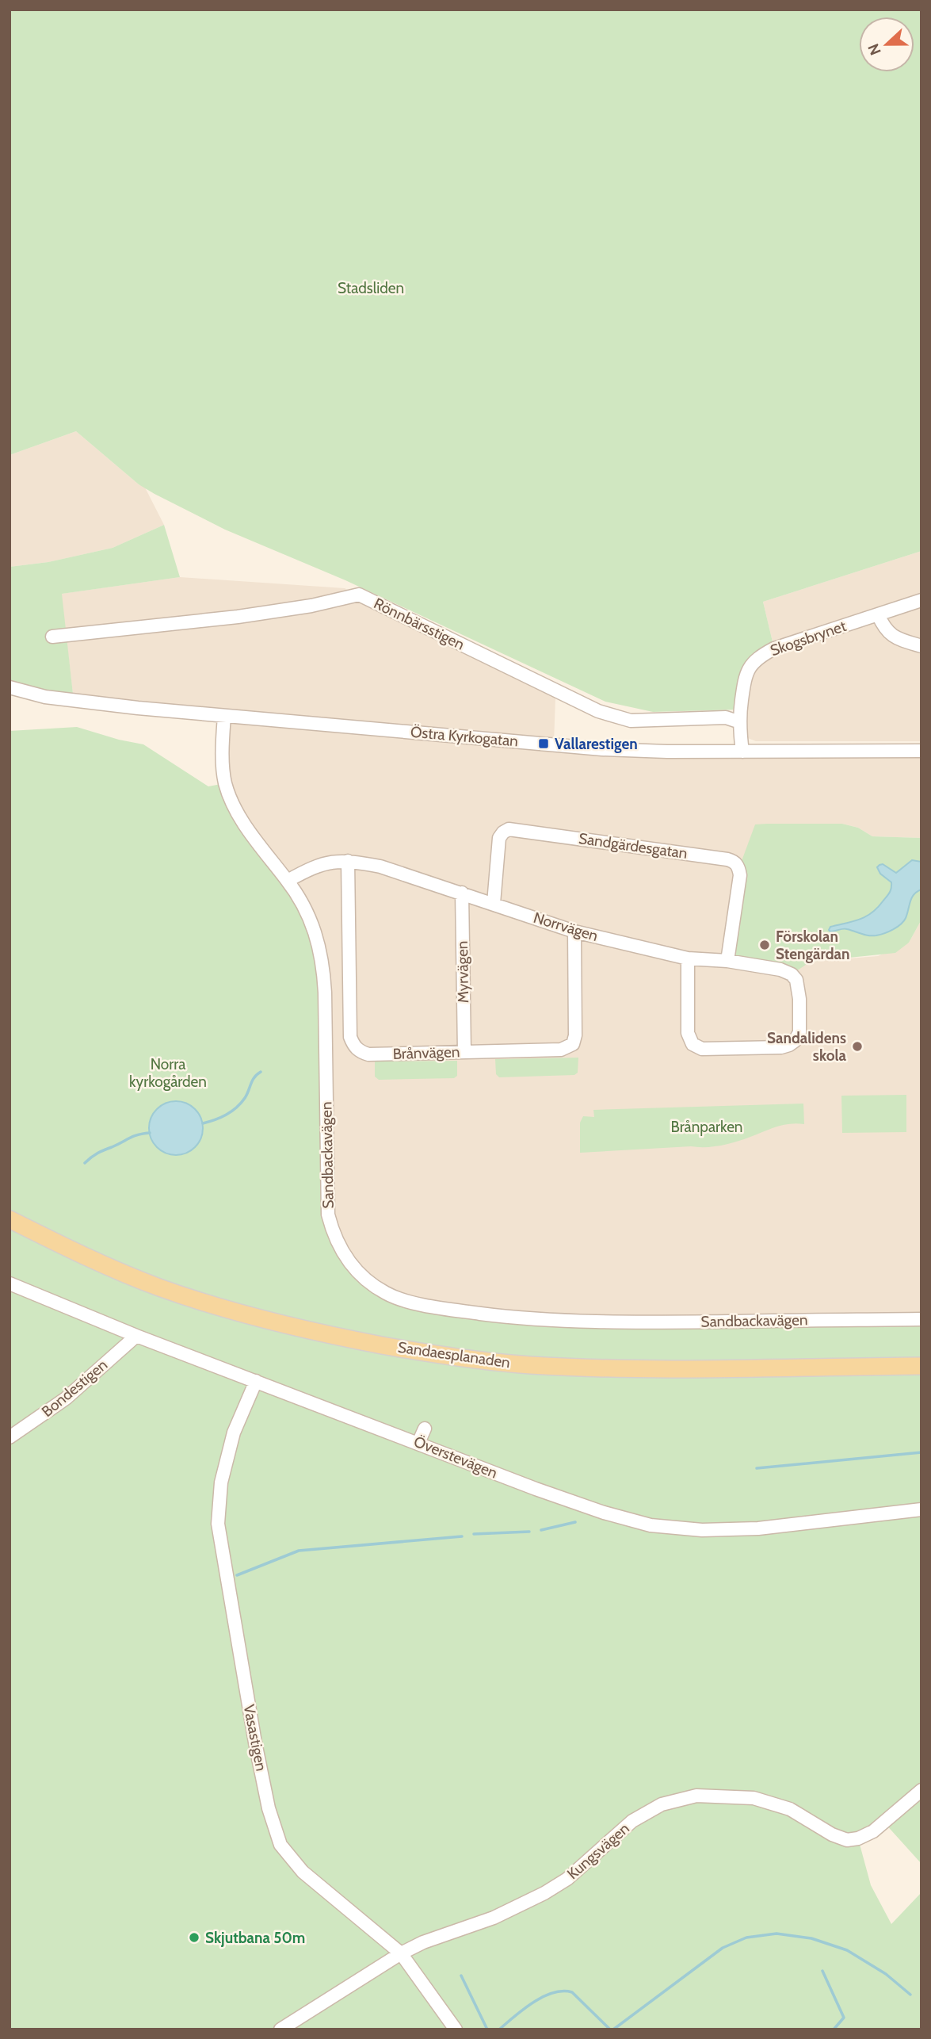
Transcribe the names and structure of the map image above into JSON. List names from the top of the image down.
{
  "streets": {
    "main road": ["Sandaesplanaden"],
    "street": [
      "Rönnbärsstigen",
      "Skogsbrynet",
      "Östra Kyrkogatan",
      "Sandgärdesgatan",
      "Norrvägen",
      "Myrvägen",
      "Brånvägen",
      "Sandbackavägen",
      "Bondestigen",
      "Överstevägen",
      "Vasastigen",
      "Kungsvägen"
    ]
  },
  "crossings": [
    ["Rönnbärsstigen", "Skogsbrynet"],
    ["Skogsbrynet", "Östra Kyrkogatan"],
    ["Östra Kyrkogatan", "Sandbackavägen"],
    ["Sandgärdesgatan", "Norrvägen"],
    ["Norrvägen", "Myrvägen"],
    ["Norrvägen", "Brånvägen"],
    ["Norrvägen", "Sandbackavägen"],
    ["Myrvägen", "Brånvägen"],
    ["Bondestigen", "Överstevägen"],
    ["Överstevägen", "Vasastigen"],
    ["Vasastigen", "Kungsvägen"]
  ],
  "parks": ["Stadsliden", "Norra kyrkogården", "Brånparken"],
  "places": {
    "transit": ["Vallarestigen"],
    "other": ["Förskolan Stengärdan", "Sandalidens skola", "Skjutbana 50m"]
  },
  "north": "left"
}
